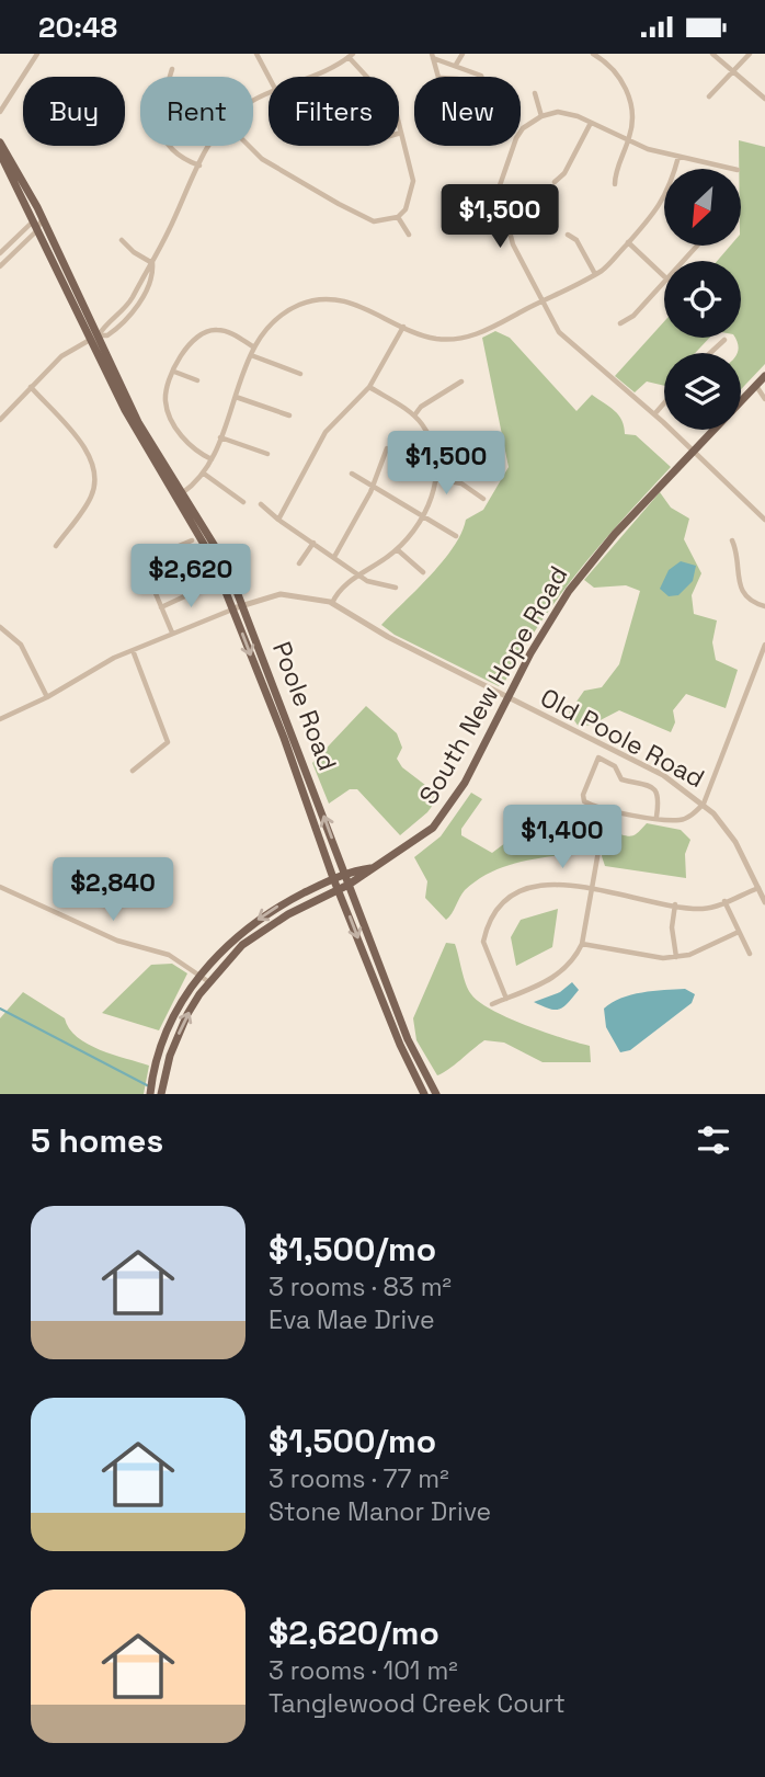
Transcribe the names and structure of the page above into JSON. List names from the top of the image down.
{
  "streets": {
    "main road": ["South New Hope Road", "Poole Road"],
    "street": ["Old Poole Road"]
  },
  "crossings": [
    ["South New Hope Road", "Poole Road"],
    ["South New Hope Road", "Old Poole Road"],
    ["Poole Road", "Old Poole Road"]
  ],
  "north": "bottom left",
  "page": {
    "status": "20:48",
    "chip": [
      "Buy",
      "Rent",
      "Filters",
      "New"
    ],
    "price": [
      "$1,500",
      "$1,500",
      "$2,620",
      "$1,400",
      "$2,840"
    ],
    "heading": "5 homes",
    "list": [
      {
        "name": "$1,500/mo",
        "note": "3 rooms · 83 m² · Eva Mae Drive"
      },
      {
        "name": "$1,500/mo",
        "note": "3 rooms · 77 m² · Stone Manor Drive"
      },
      {
        "name": "$2,620/mo",
        "note": "3 rooms · 101 m² · Tanglewood Creek Court"
      }
    ]
  }
}
